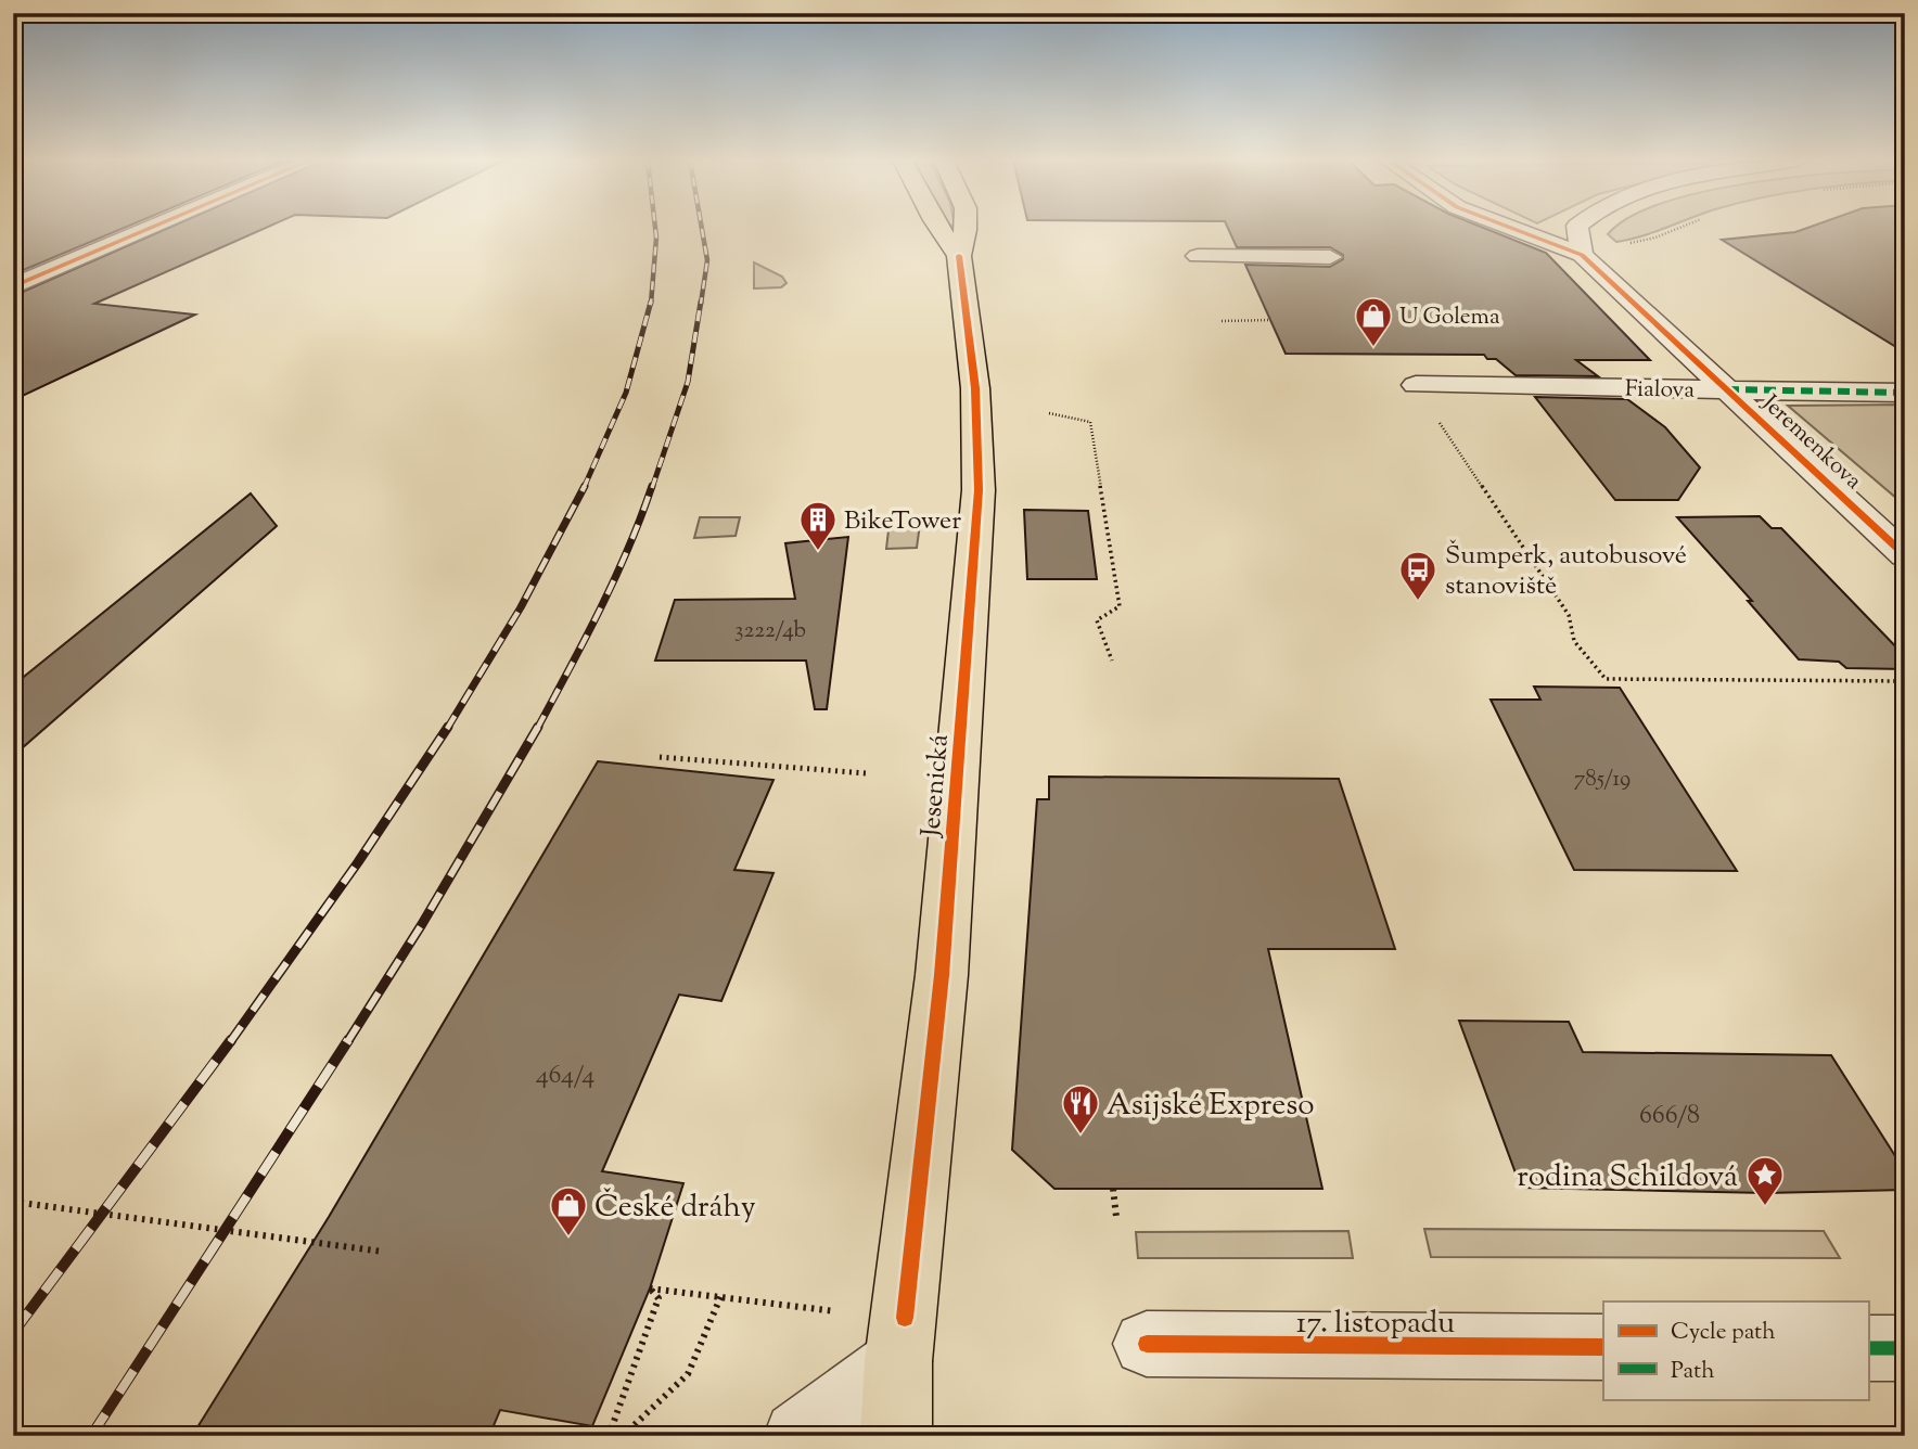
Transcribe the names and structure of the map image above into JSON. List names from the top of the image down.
{
  "streets": {
    "main road": ["Jesenická"],
    "street": ["Fialova", "Jeremenkova", "17. listopadu"]
  },
  "crossings": [
    ["Fialova", "Jeremenkova"]
  ],
  "places": {
    "shop": ["U Golema", "České dráhy"],
    "building": ["BikeTower"],
    "bus stop": ["Šumperk, autobusové stanoviště"],
    "restaurant": ["Asijské Expreso"],
    "place": ["rodina Schildová"]
  },
  "house_numbers": [
    "3222/4b",
    "785/19",
    "464/4",
    "666/8"
  ],
  "legend": ["Cycle path", "Path"]
}
